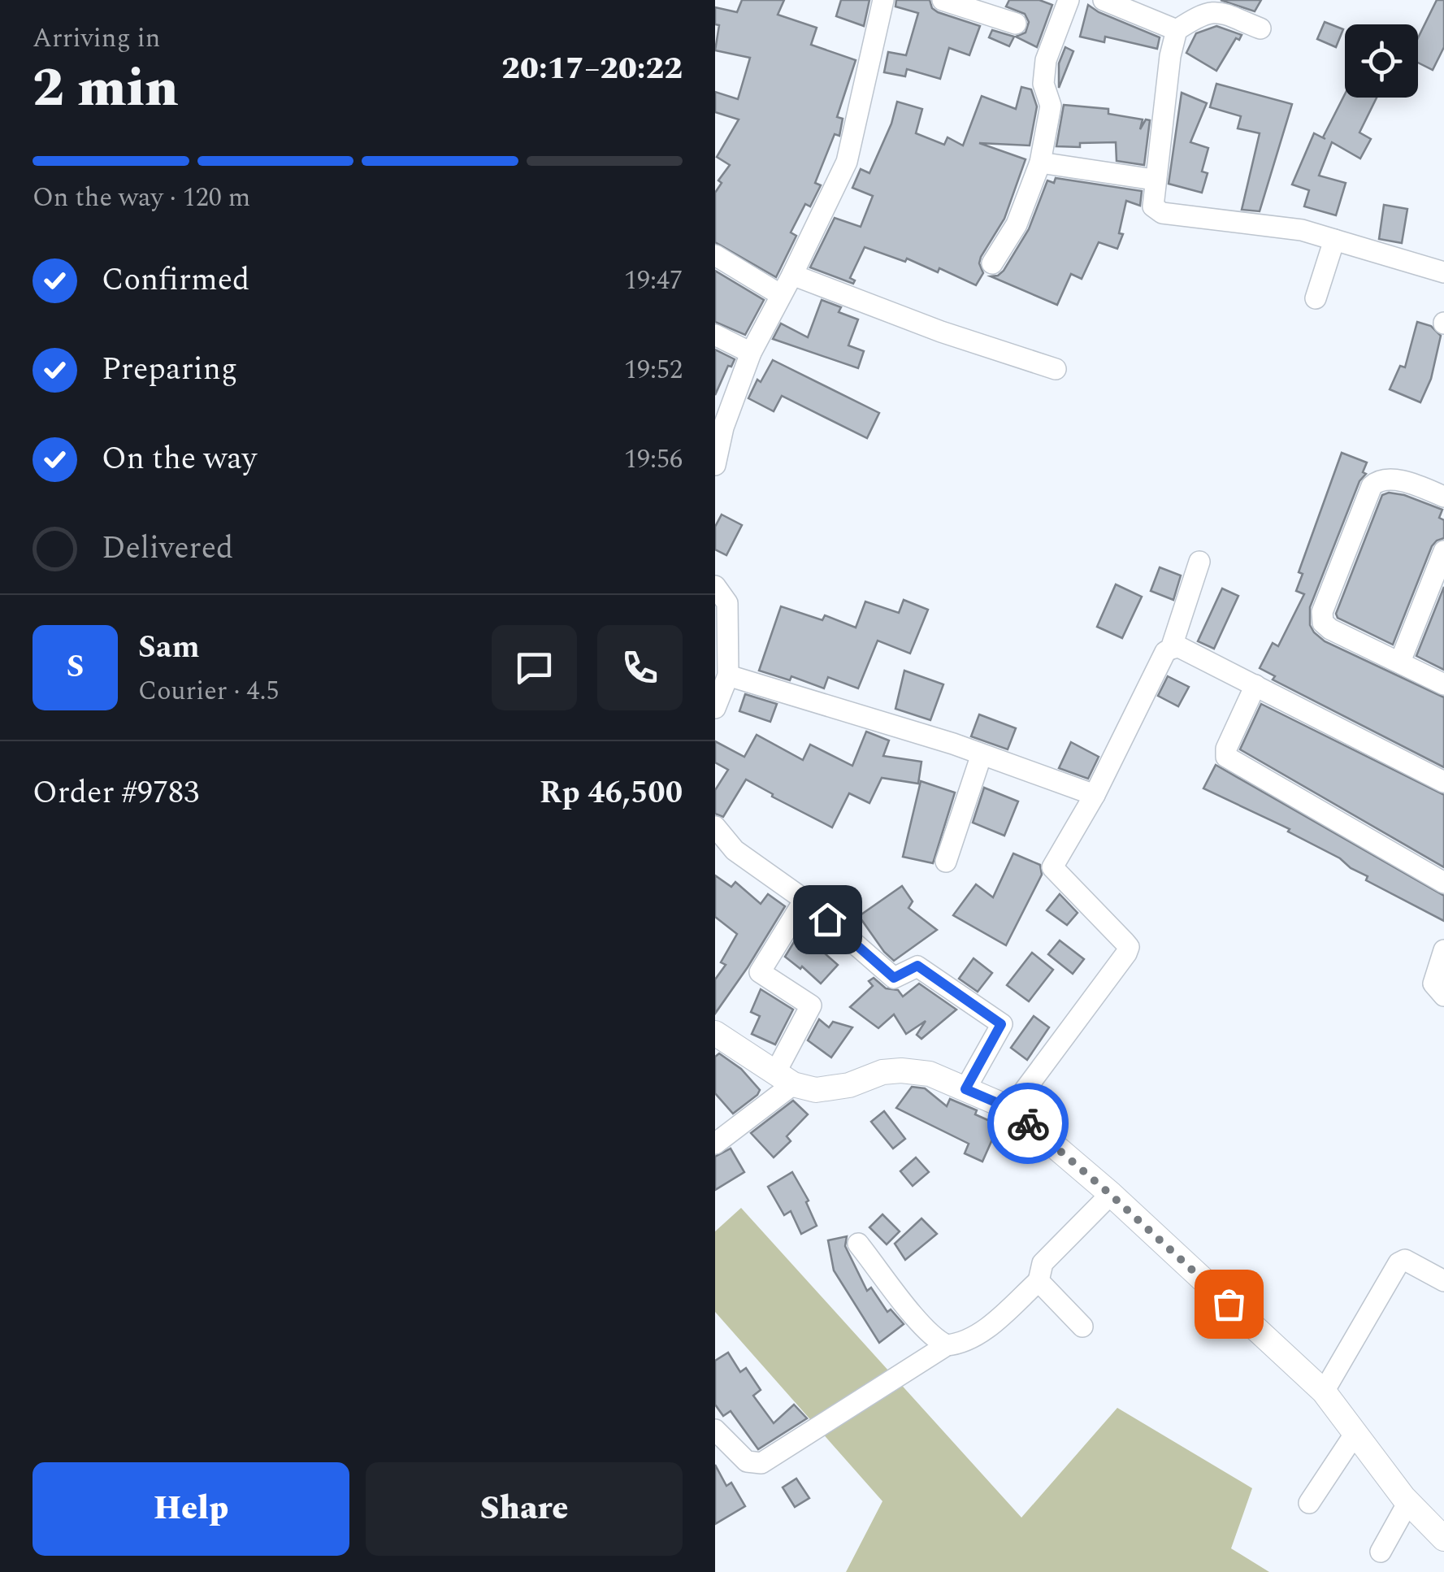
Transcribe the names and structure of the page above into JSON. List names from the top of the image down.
{
  "page": {
    "heading": ["2 min", "Arriving in", "20:17–20:22"],
    "panel": [
      "Sam",
      "Courier · 4.5",
      "Order #9783",
      "Rp 46,500"
    ],
    "bar": "On the way · 120 m",
    "list": [
      ["Confirmed", "19:47"],
      ["Preparing", "19:52"],
      ["On the way", "19:56"],
      "Delivered"
    ],
    "round": "S",
    "buttons": ["Help", "Share"]
  }
}
